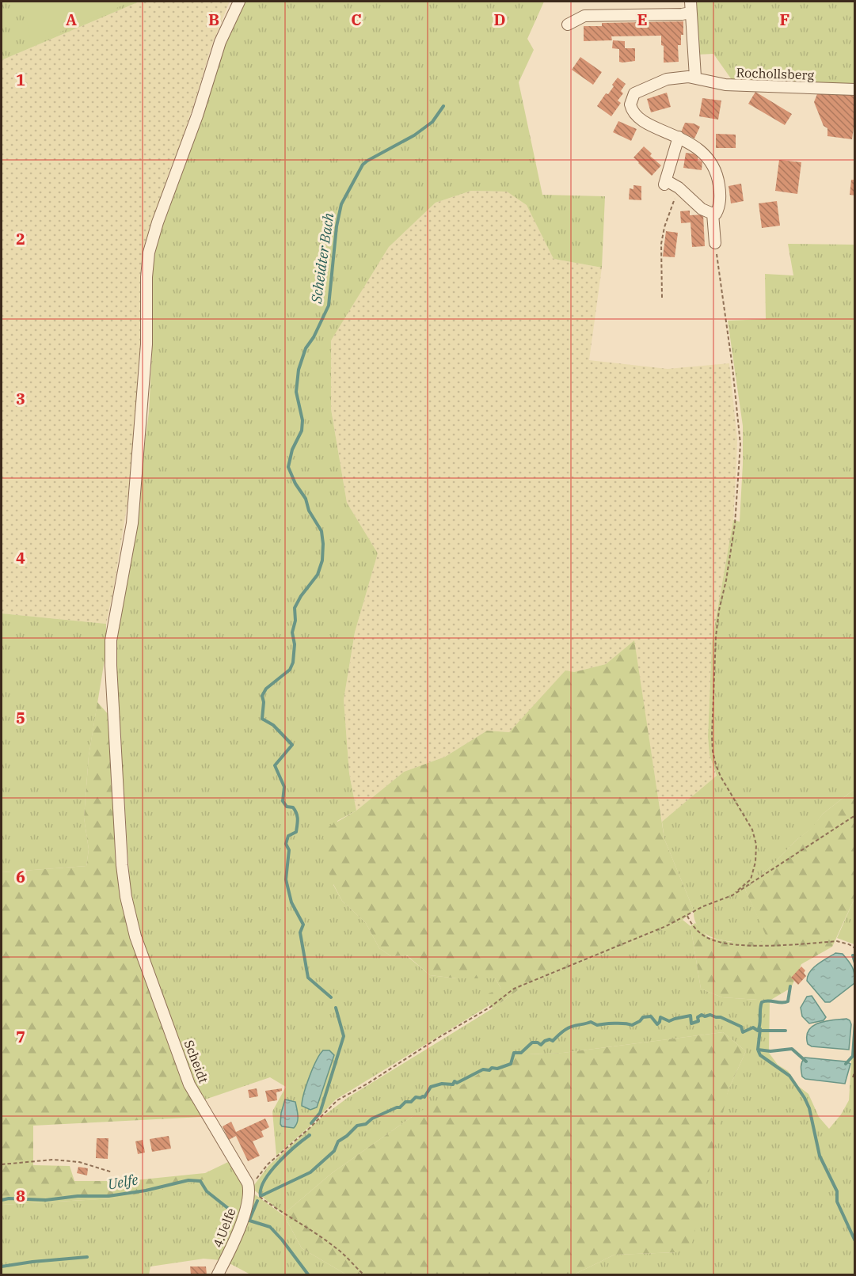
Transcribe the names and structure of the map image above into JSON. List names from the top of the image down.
{
  "streets": {
    "street": ["Rochollsberg", "Scheidt", "4.Uelfe"]
  },
  "crossings": [
    ["Scheidt", "4.Uelfe"]
  ],
  "water": ["Scheidter Bach", "Uelfe"],
  "grid": {
    "columns": [
      "A",
      "B",
      "C",
      "D",
      "E",
      "F"
    ],
    "rows": [
      "1",
      "2",
      "3",
      "4",
      "5",
      "6",
      "7",
      "8"
    ]
  }
}
